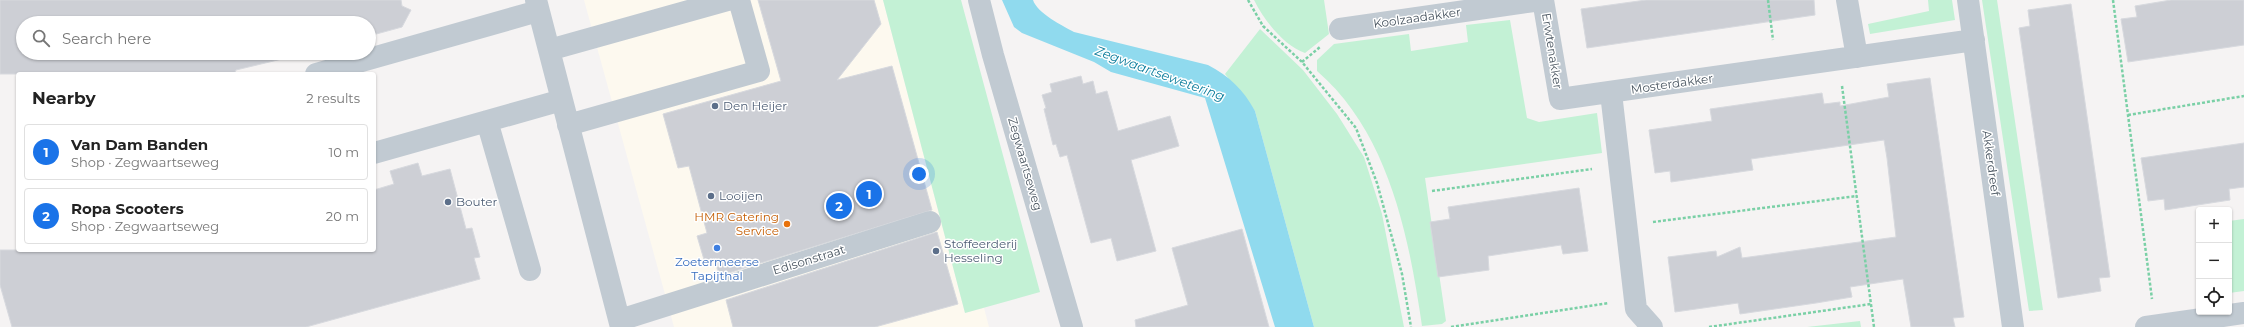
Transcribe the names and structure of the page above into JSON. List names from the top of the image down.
{
  "streets": {
    "street": [
      "Koolzaadakker",
      "Erwtenakker",
      "Mosterdakker",
      "Akkerdreef",
      "Zegwaartseweg",
      "Edisonstraat"
    ]
  },
  "crossings": [
    ["Koolzaadakker", "Erwtenakker"],
    ["Erwtenakker", "Mosterdakker"],
    ["Mosterdakker", "Akkerdreef"]
  ],
  "water": ["Zegwaartsewetering"],
  "places": [
    "Den Heijer",
    "Looijen",
    "Bouter",
    "HMR Catering Service",
    "Zoetermeerse Tapijthal",
    "Stoffeerderij Hesseling"
  ],
  "page": {
    "search": "Search here",
    "heading": ["Nearby", "2 results"],
    "list": [
      {
        "mark": "1",
        "name": "Van Dam Banden",
        "note": "Shop · Zegwaartseweg",
        "value": "10 m"
      },
      {
        "mark": "2",
        "name": "Ropa Scooters",
        "note": "Shop · Zegwaartseweg",
        "value": "20 m"
      }
    ],
    "pins": ["1", "2"],
    "map_buttons": ["+", "−"]
  }
}
